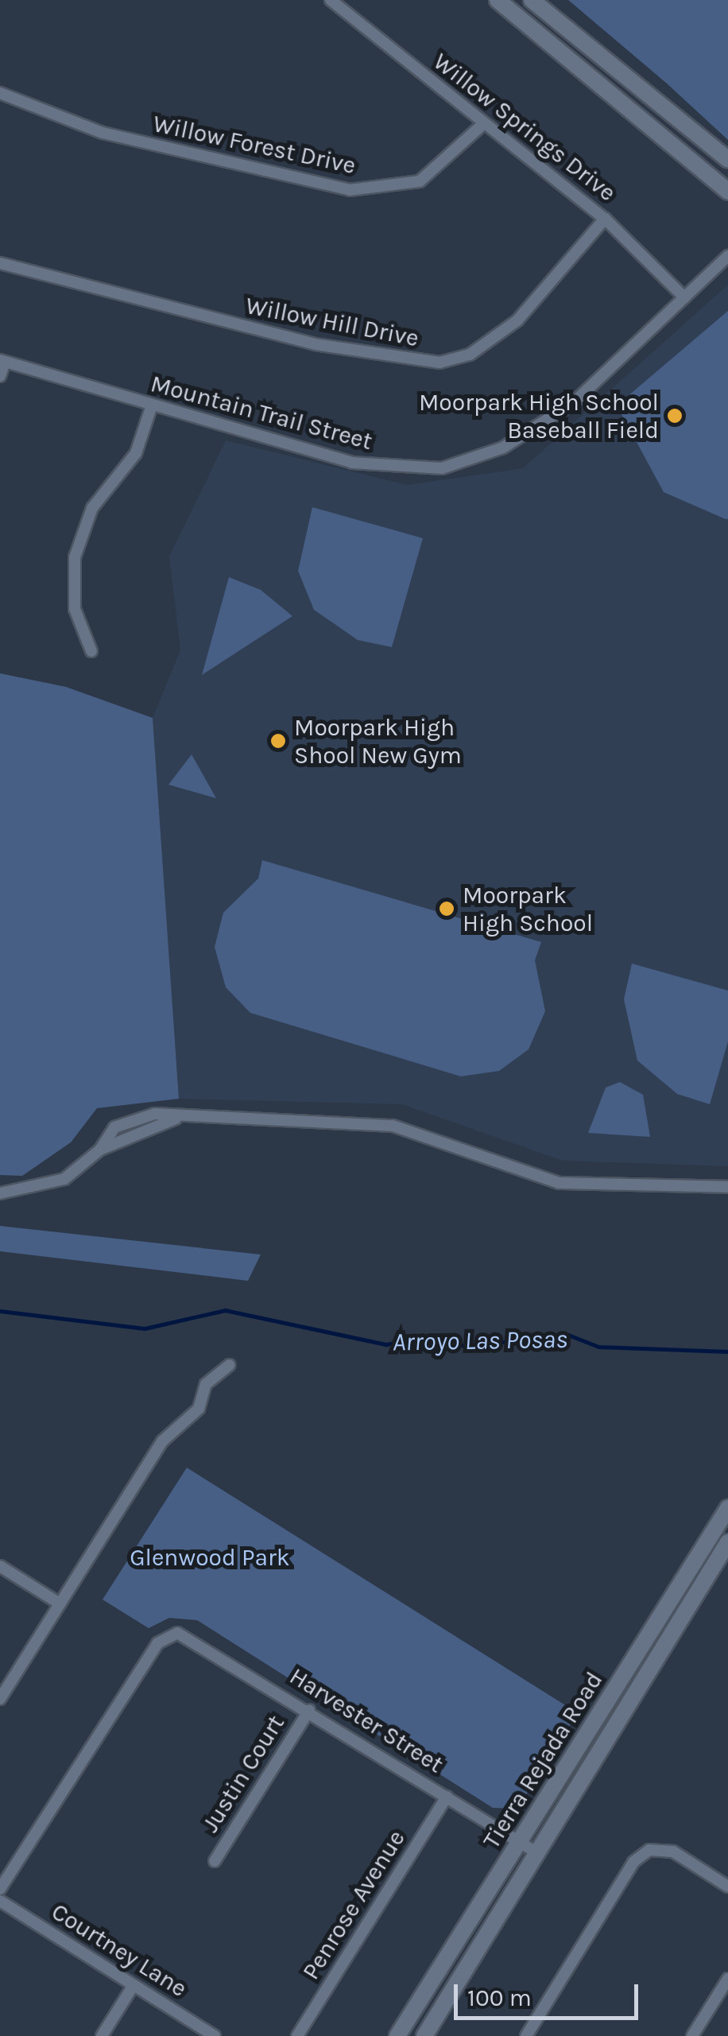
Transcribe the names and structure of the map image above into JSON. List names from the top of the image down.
{
  "streets": {
    "main road": ["Tierra Rejada Road"],
    "street": [
      "Willow Springs Drive",
      "Willow Forest Drive",
      "Willow Hill Drive",
      "Mountain Trail Street",
      "Harvester Street",
      "Justin Court",
      "Penrose Avenue",
      "Courtney Lane"
    ]
  },
  "crossings": [
    ["Willow Springs Drive", "Willow Forest Drive"],
    ["Willow Springs Drive", "Willow Hill Drive"],
    ["Willow Springs Drive", "Mountain Trail Street"],
    ["Harvester Street", "Tierra Rejada Road"],
    ["Harvester Street", "Justin Court"],
    ["Harvester Street", "Penrose Avenue"]
  ],
  "water": ["Arroyo Las Posas"],
  "parks": ["Glenwood Park"],
  "places": ["Moorpark High School Baseball Field", "Moorpark High Shool New Gym", "Moorpark High School"],
  "scale_bar": "100 m"
}
